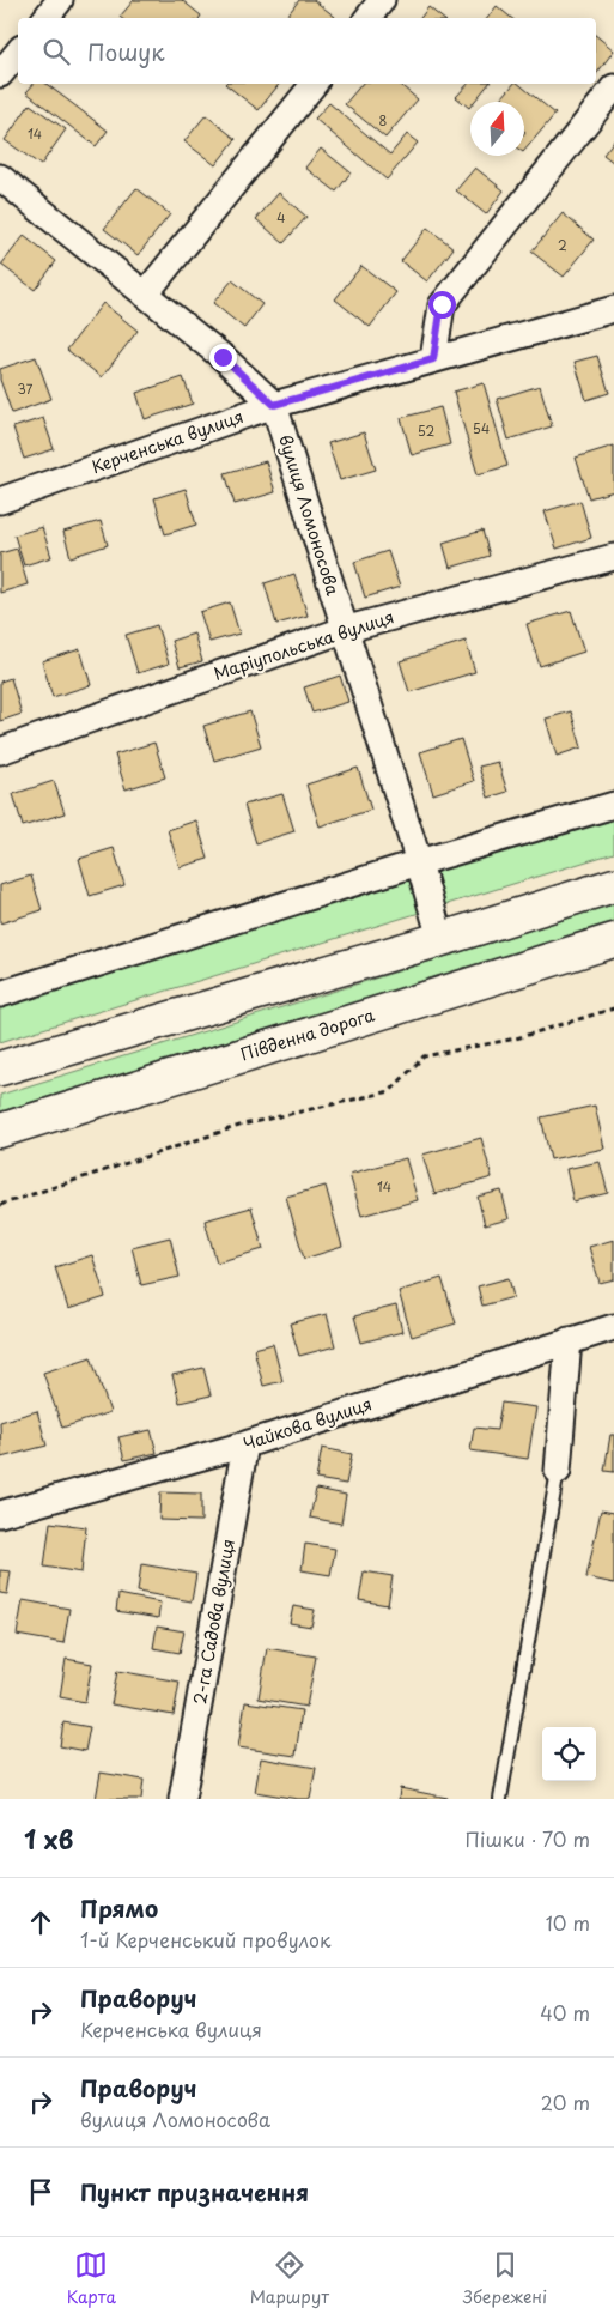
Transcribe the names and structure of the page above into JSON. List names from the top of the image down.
{
  "streets": {
    "main road": ["Південна дорога"],
    "street": [
      "Керченська вулиця",
      "вулиця Ломоносова",
      "Маріупольська вулиця",
      "Чайкова вулиця",
      "2-га Садова вулиця"
    ]
  },
  "crossings": [
    ["Керченська вулиця", "вулиця Ломоносова"],
    ["вулиця Ломоносова", "Маріупольська вулиця"],
    ["Чайкова вулиця", "2-га Садова вулиця"]
  ],
  "house_numbers": [
    "8",
    "14",
    "4",
    "2",
    "37",
    "54",
    "52",
    "14"
  ],
  "north": "top",
  "page": {
    "search": "Пошук",
    "heading": ["1 хв", "Пішки · 70 m"],
    "list": [
      ["Прямо", "1-й Керченський провулок", "10 m"],
      ["Праворуч", "Керченська вулиця", "40 m"],
      ["Праворуч", "вулиця Ломоносова", "20 m"],
      "Пункт призначення"
    ],
    "nav": ["Карта", "Маршрут", "Збережені"]
  }
}
